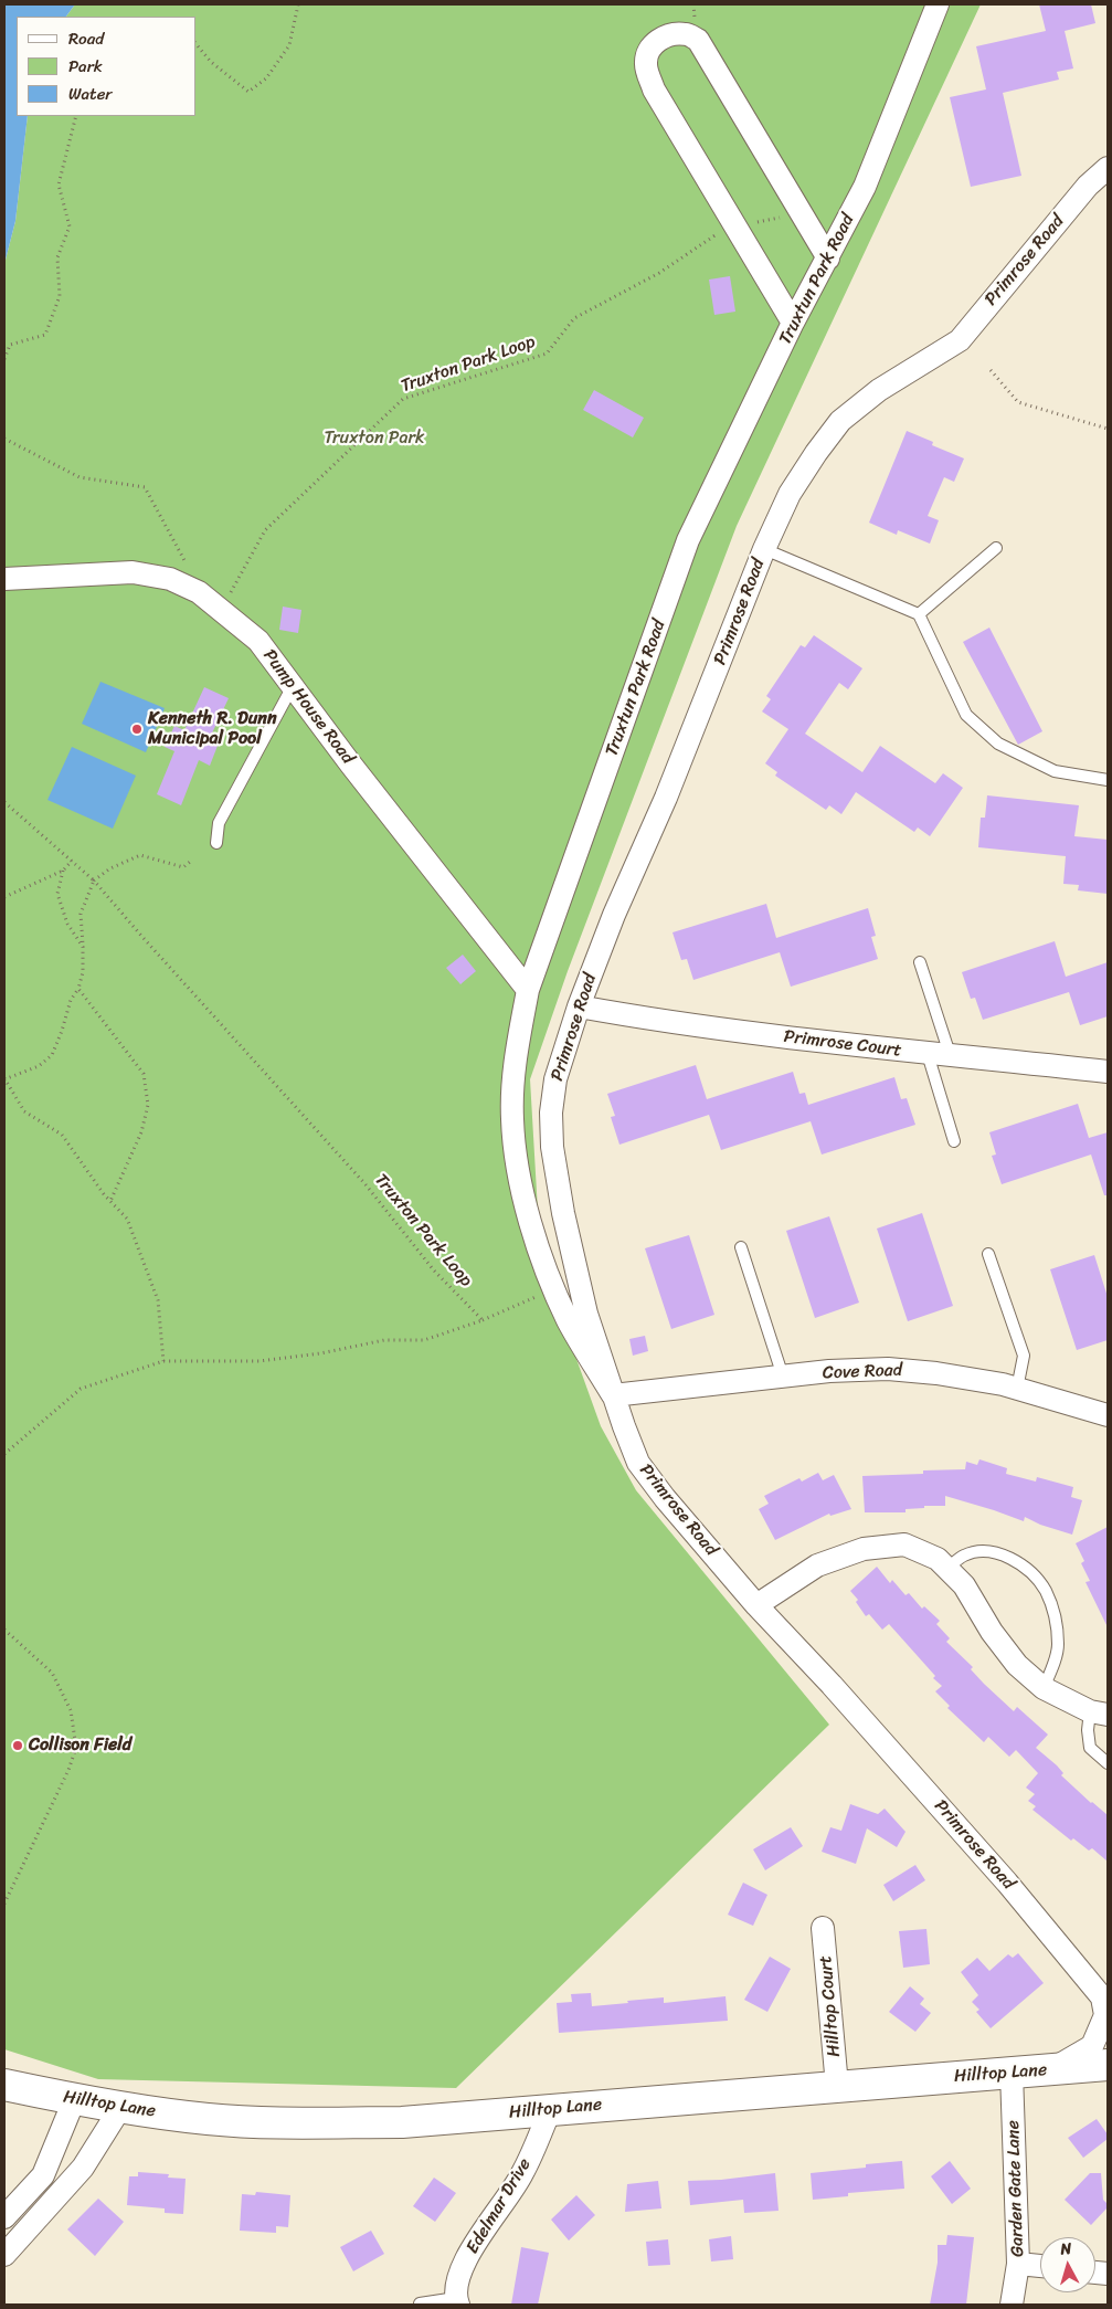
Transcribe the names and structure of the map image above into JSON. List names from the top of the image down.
{
  "streets": {
    "street": [
      "Primrose Road",
      "Truxtun Park Road",
      "Pump House Road",
      "Primrose Court",
      "Cove Road",
      "Hilltop Court",
      "Hilltop Lane",
      "Garden Gate Lane",
      "Edelmar Drive"
    ],
    "path": ["Truxton Park Loop"]
  },
  "crossings": [
    ["Primrose Road", "Truxtun Park Road"],
    ["Primrose Road", "Primrose Court"],
    ["Primrose Road", "Cove Road"],
    ["Truxtun Park Road", "Pump House Road"],
    ["Truxtun Park Road", "Cove Road"],
    ["Truxton Park Loop", "Pump House Road"],
    ["Hilltop Court", "Hilltop Lane"],
    ["Hilltop Lane", "Garden Gate Lane"],
    ["Hilltop Lane", "Edelmar Drive"]
  ],
  "parks": ["Truxton Park"],
  "places": ["Kenneth R. Dunn Municipal Pool", "Collison Field"],
  "legend": ["Road", "Park", "Water"],
  "north": "top"
}
